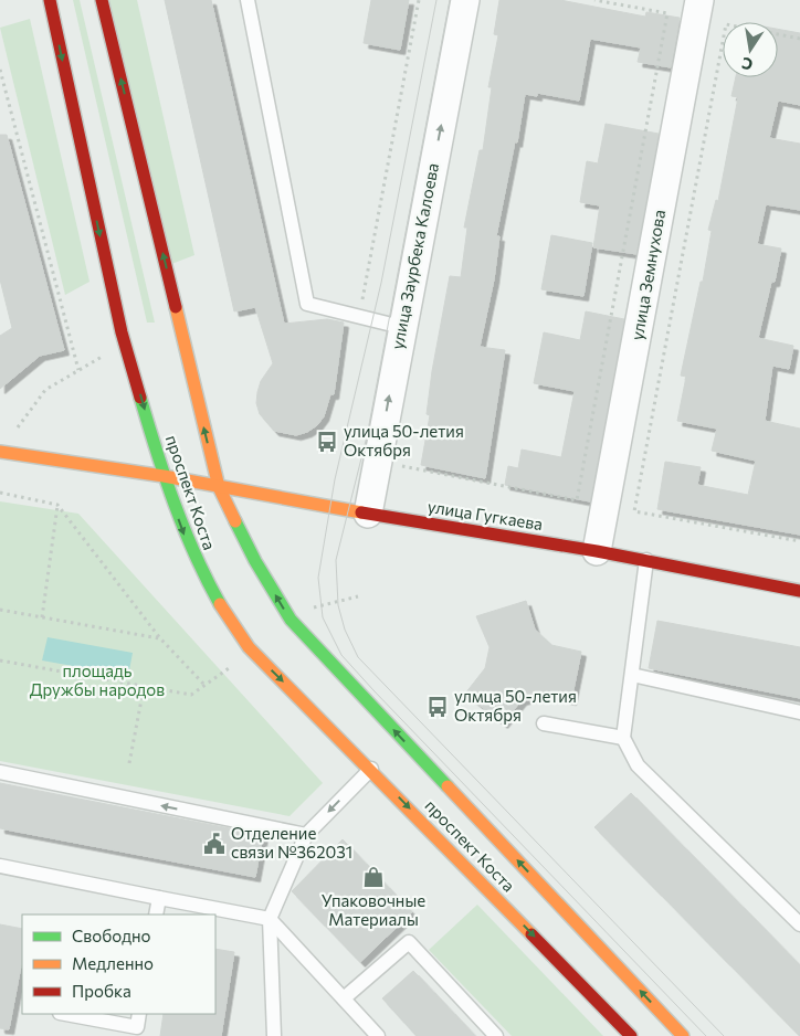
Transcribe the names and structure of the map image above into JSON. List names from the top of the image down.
{
  "streets": {
    "main road": ["проспект Коста", "улица Гугкаева"],
    "street": ["улица Заурбека Калоева", "улица Земнухова"]
  },
  "crossings": [
    ["улица Заурбека Калоева", "улица Гугкаева"],
    ["улица Земнухова", "улица Гугкаева"],
    ["проспект Коста", "улица Гугкаева"]
  ],
  "one_way": ["улица Заурбека Калоева"],
  "parks": ["площадь Дружбы народов"],
  "places": {
    "bus stop": ["улица 50-летия Октября", "улмца 50-летия Октября"],
    "public building": ["Отделение связи №362031"],
    "shop": ["Упаковочные Материалы"]
  },
  "legend": ["Свободно", "Медленно", "Пробка"],
  "north": "bottom"
}
